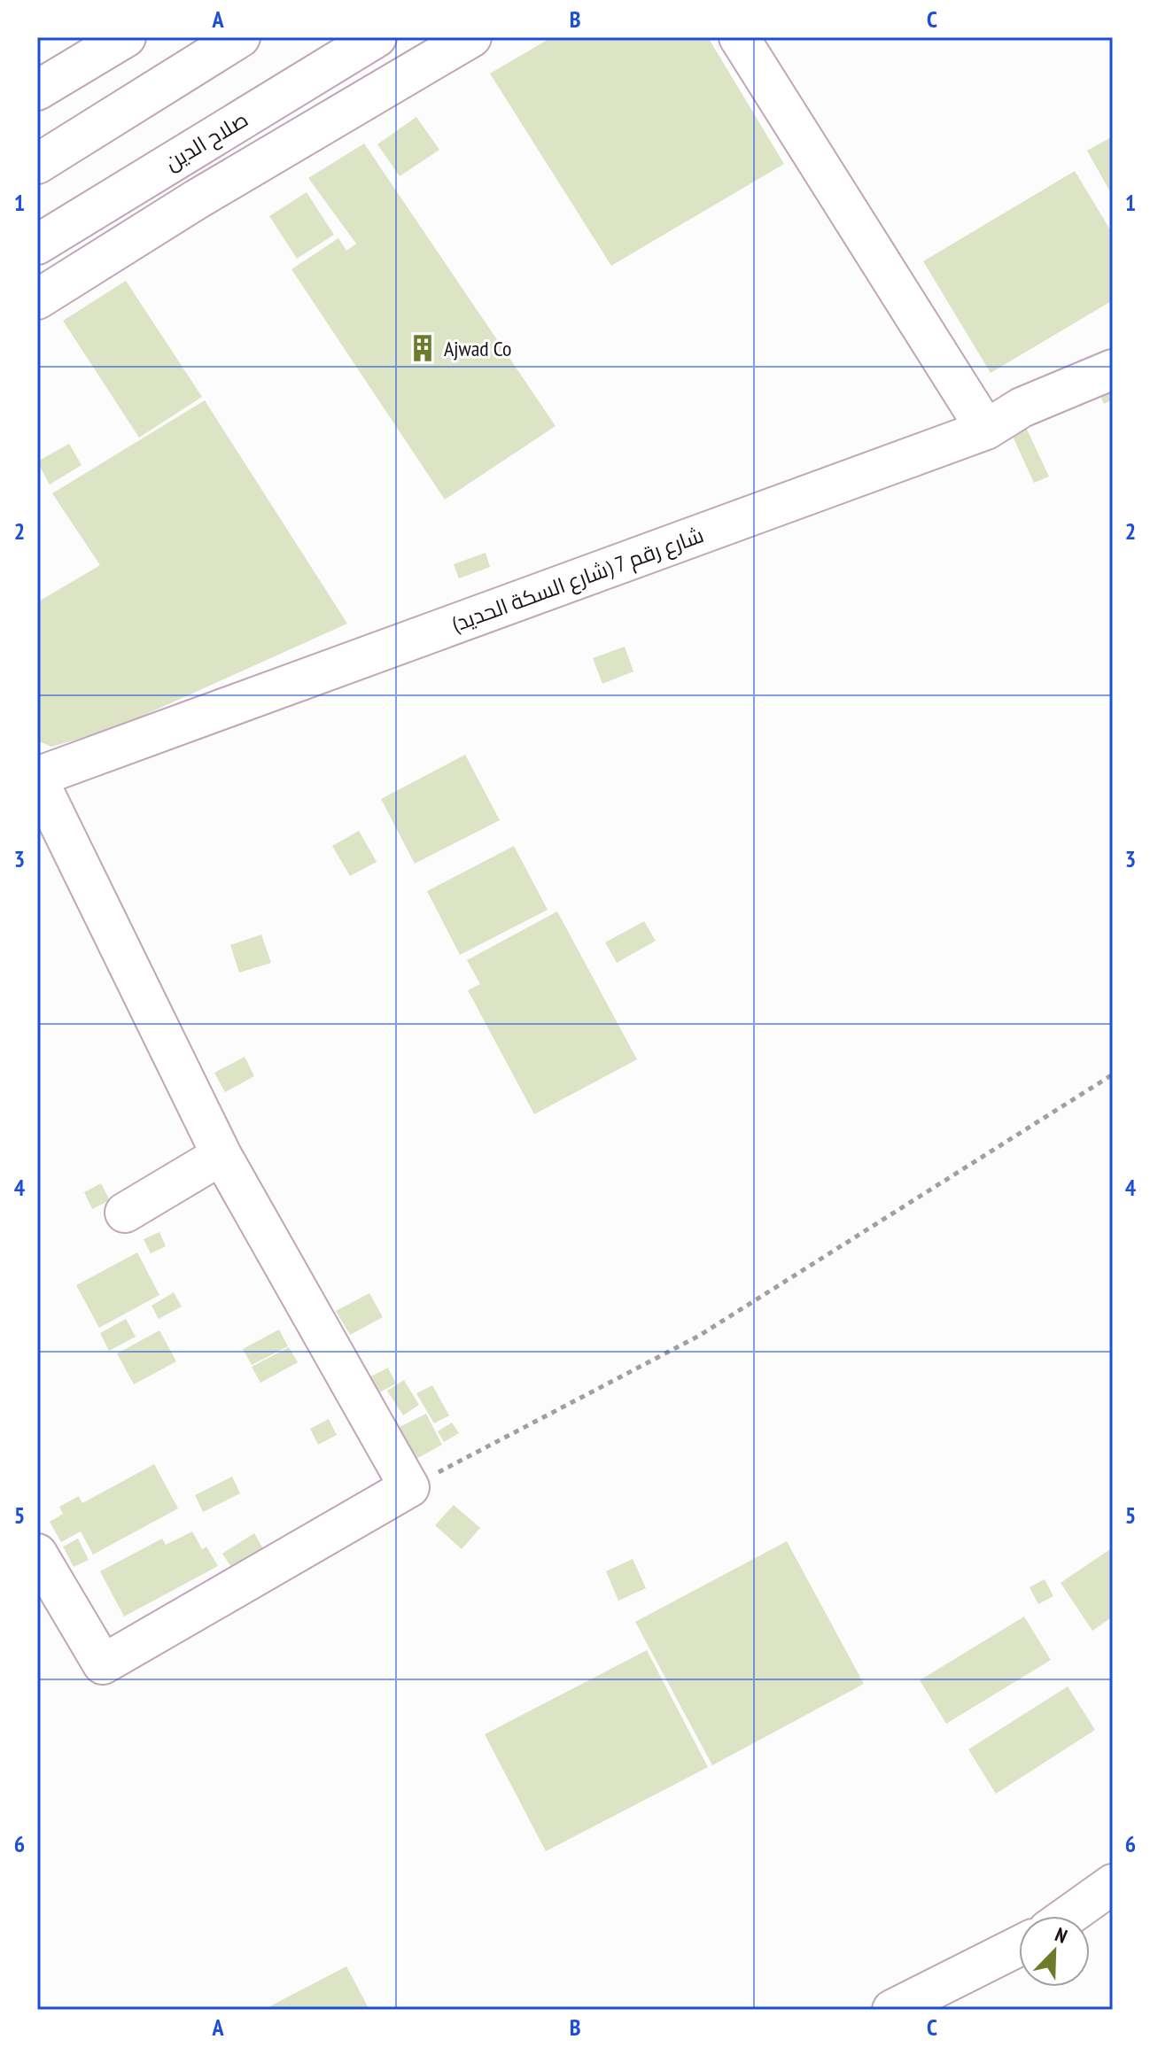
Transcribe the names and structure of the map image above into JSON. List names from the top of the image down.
{
  "streets": {
    "main road": ["صلاح الدين", "شارع رقم 7 (شارع السكة الحديد)"]
  },
  "places": {
    "building": ["Ajwad Co"]
  },
  "north": "top right",
  "grid": {
    "columns": ["A", "B", "C"],
    "rows": [
      "1",
      "2",
      "3",
      "4",
      "5",
      "6"
    ]
  }
}
